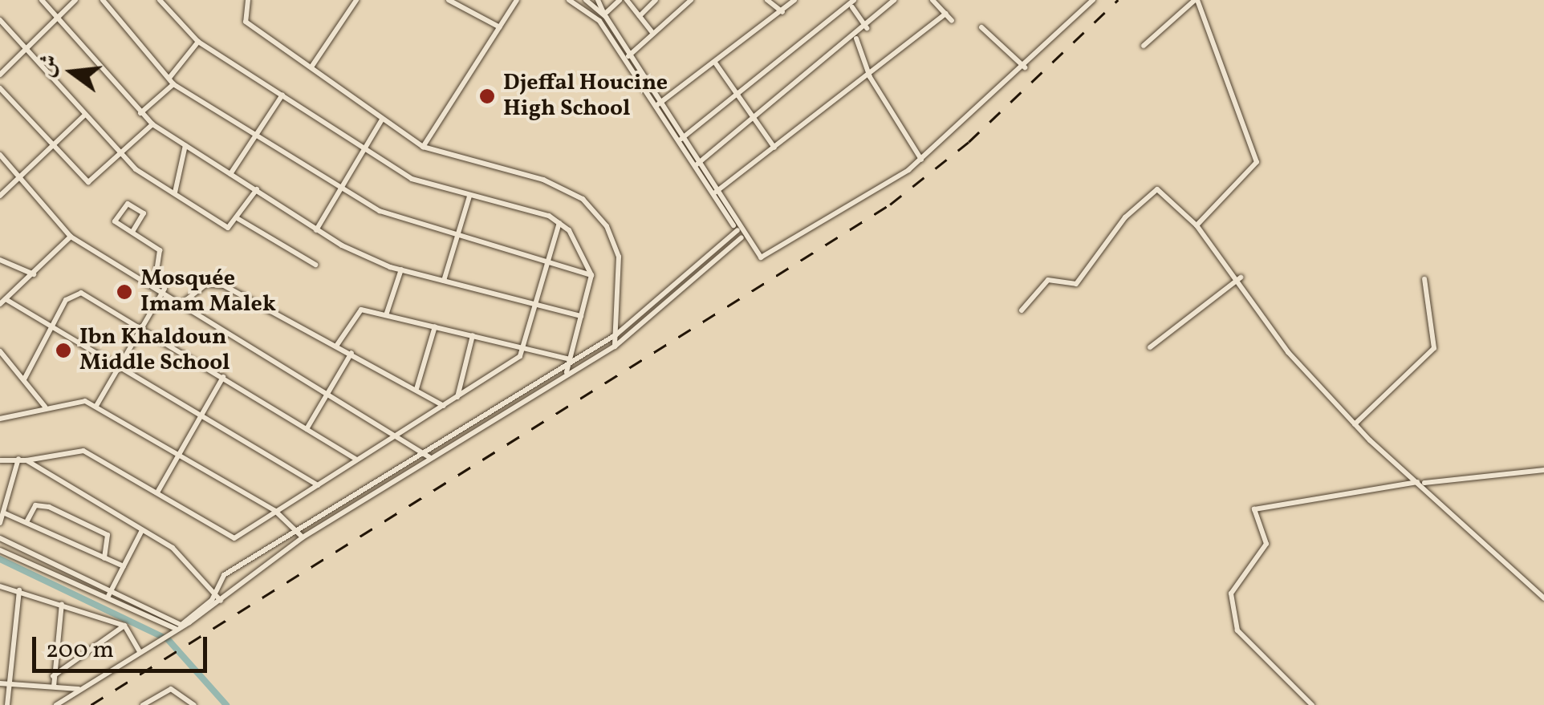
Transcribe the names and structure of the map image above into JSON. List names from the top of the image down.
{
  "places": ["Djeffal Houcine High School", "Mosquée Imam Malek", "Ibn Khaldoun Middle School"],
  "scale_bar": "200 m",
  "north": "left"
}
